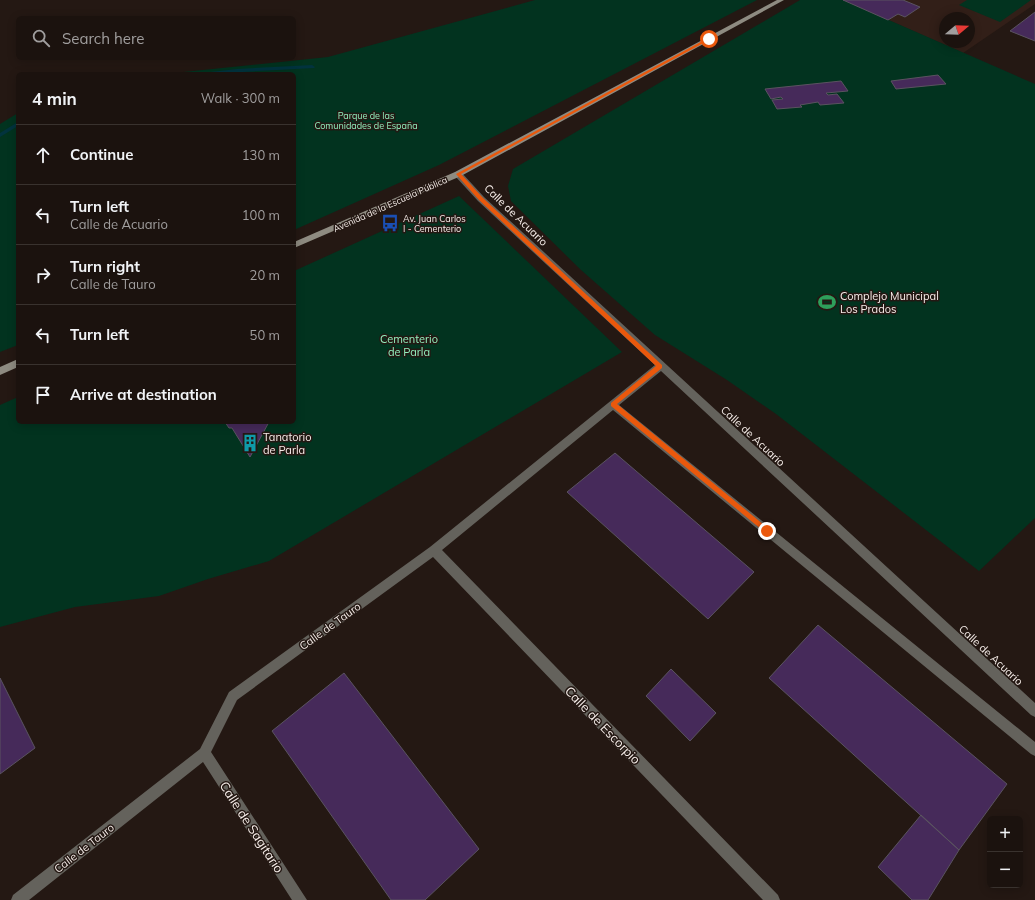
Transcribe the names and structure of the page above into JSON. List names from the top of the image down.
{
  "streets": {
    "street": [
      "Avenida de la Escuela Pública",
      "Calle de Acuario",
      "Calle de Tauro",
      "Calle de Escorpio",
      "Calle de Sagitario"
    ]
  },
  "crossings": [
    ["Avenida de la Escuela Pública", "Calle de Acuario"],
    ["Calle de Acuario", "Calle de Tauro"],
    ["Calle de Tauro", "Calle de Escorpio"],
    ["Calle de Tauro", "Calle de Sagitario"]
  ],
  "parks": ["Parque de las Comunidades de España", "Cementerio de Parla"],
  "places": {
    "bus stop": ["Av. Juan Carlos I - Cementerio"],
    "sports": ["Complejo Municipal Los Prados"],
    "building": ["Tanatorio de Parla"]
  },
  "north": "right",
  "page": {
    "search": "Search here",
    "heading": ["4 min", "Walk · 300 m"],
    "list": [
      ["Continue", "130 m"],
      ["Turn left", "Calle de Acuario", "100 m"],
      ["Turn right", "Calle de Tauro", "20 m"],
      ["Turn left", "50 m"],
      "Arrive at destination"
    ],
    "map_buttons": ["+", "−"]
  }
}
